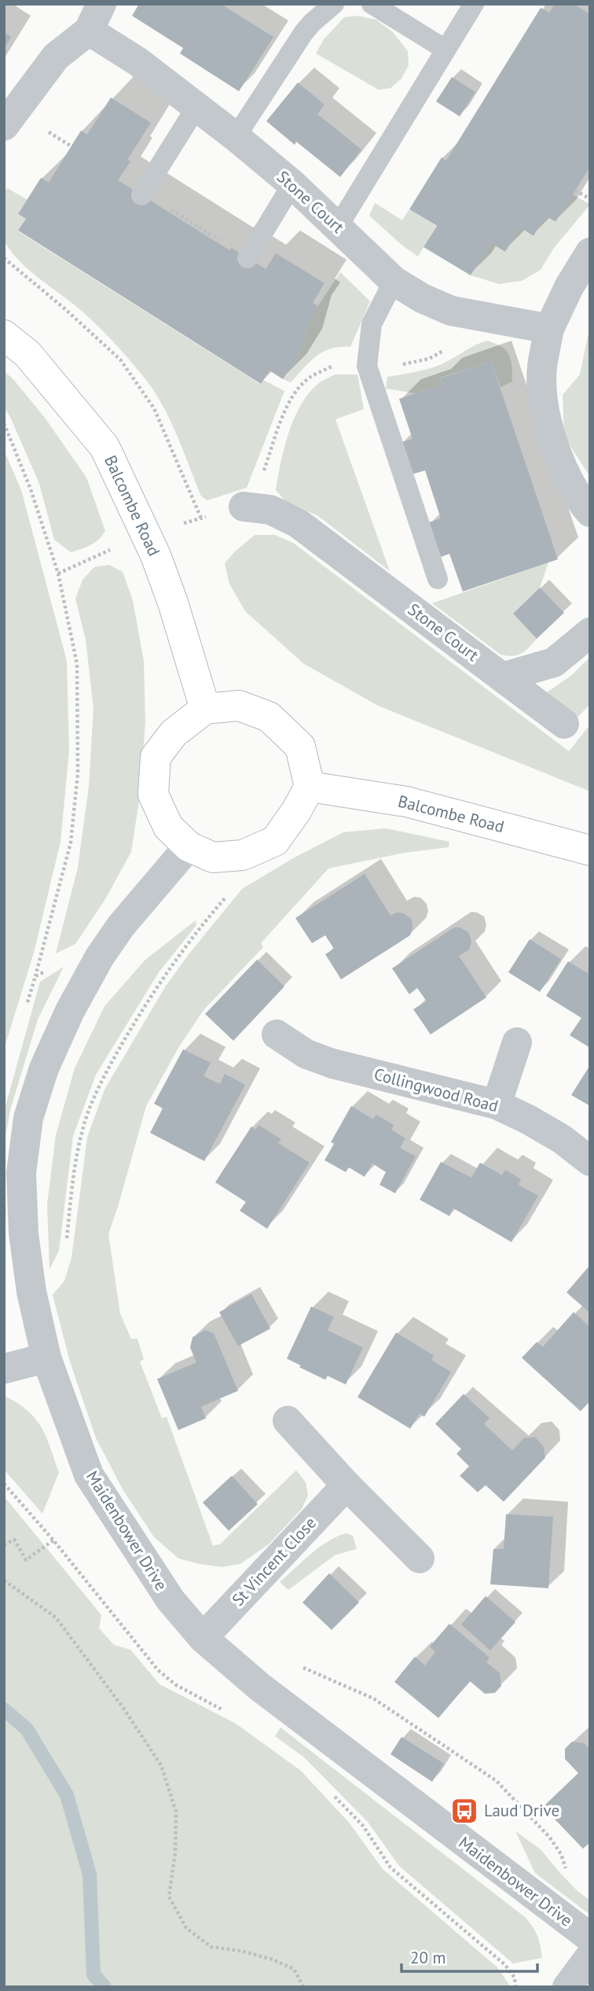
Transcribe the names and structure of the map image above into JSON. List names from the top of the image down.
{
  "streets": {
    "main road": ["Balcombe Road"],
    "street": [
      "Stone Court",
      "Collingwood Road",
      "Maidenbower Drive",
      "St Vincent Close"
    ]
  },
  "crossings": [
    ["Balcombe Road", "Maidenbower Drive"],
    ["Maidenbower Drive", "St Vincent Close"]
  ],
  "places": {
    "bus stop": ["Laud Drive"]
  },
  "scale_bar": "20 m"
}
